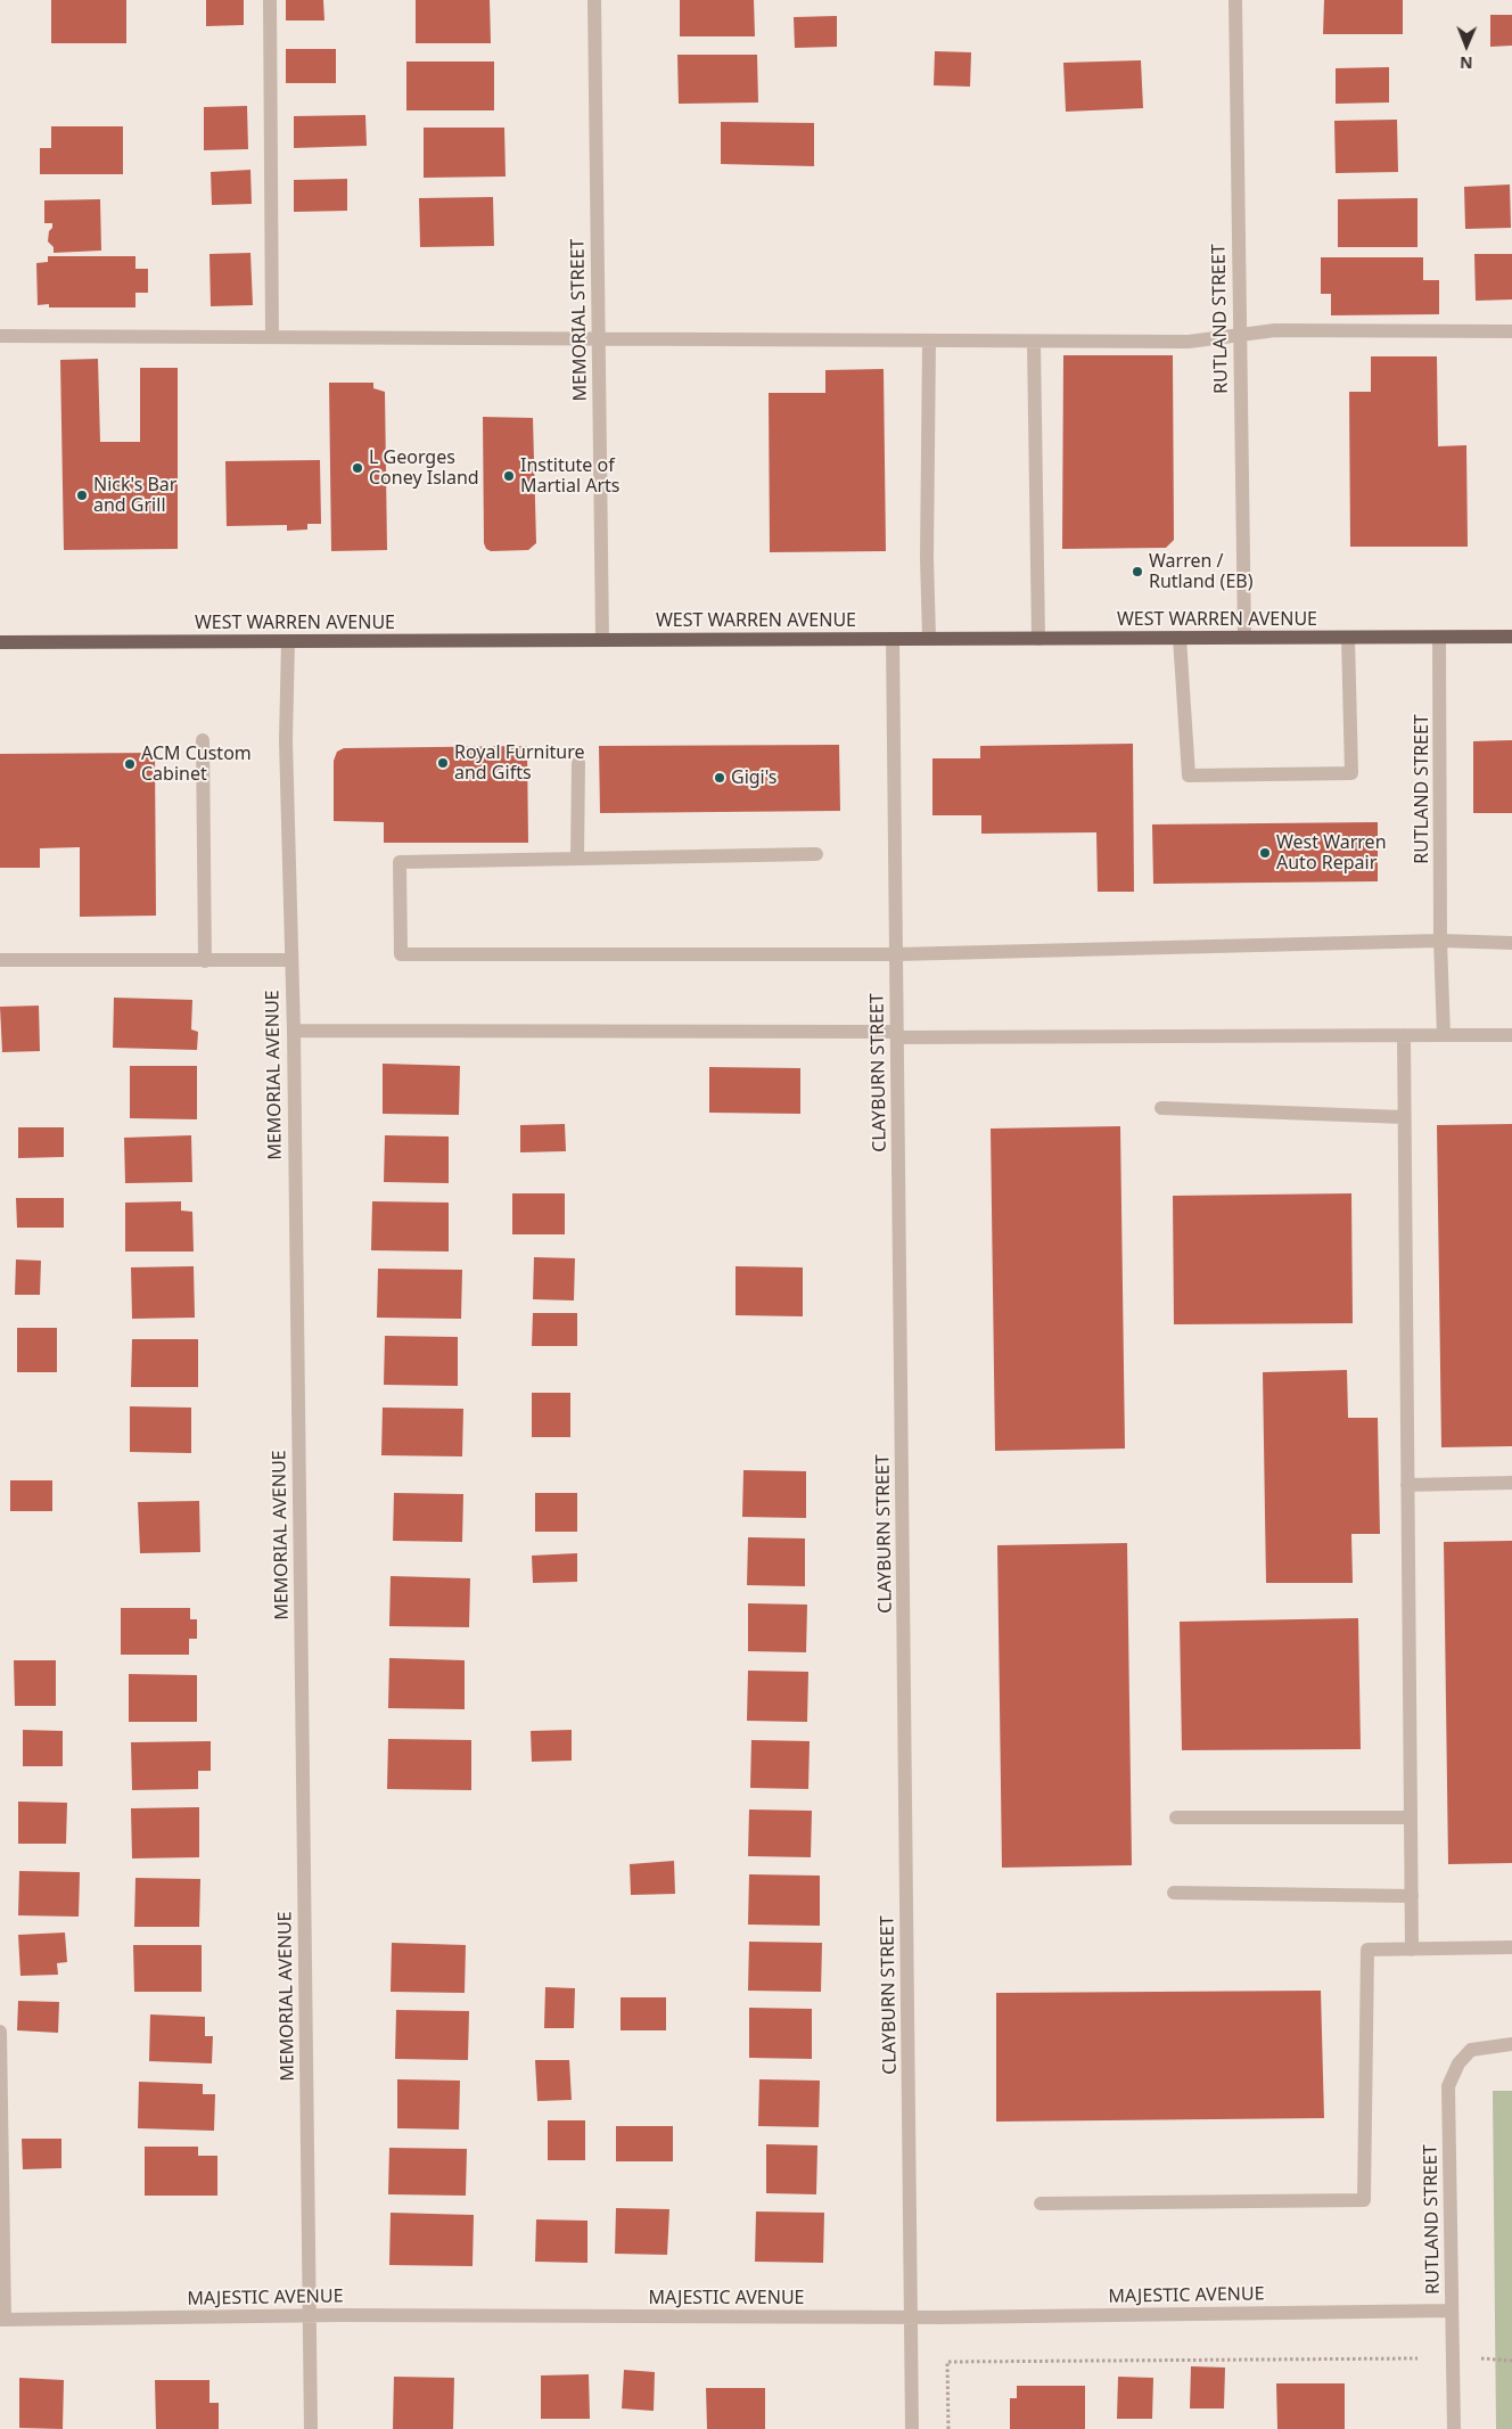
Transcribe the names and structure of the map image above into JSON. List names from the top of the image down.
{
  "streets": {
    "main road": ["WEST WARREN AVENUE"],
    "street": [
      "RUTLAND STREET",
      "MEMORIAL STREET",
      "CLAYBURN STREET",
      "MEMORIAL AVENUE",
      "MAJESTIC AVENUE"
    ]
  },
  "crossings": [
    ["RUTLAND STREET", "WEST WARREN AVENUE"],
    ["RUTLAND STREET", "MAJESTIC AVENUE"],
    ["MEMORIAL STREET", "WEST WARREN AVENUE"],
    ["WEST WARREN AVENUE", "CLAYBURN STREET"],
    ["WEST WARREN AVENUE", "MEMORIAL AVENUE"],
    ["CLAYBURN STREET", "MAJESTIC AVENUE"],
    ["MEMORIAL AVENUE", "MAJESTIC AVENUE"]
  ],
  "places": [
    "L Georges Coney Island",
    "Institute of Martial Arts",
    "Nick's Bar and Grill",
    "Warren / Rutland (EB)",
    "Royal Furniture and Gifts",
    "ACM Custom Cabinet",
    "Gigi's",
    "West Warren Auto Repair"
  ],
  "north": "bottom"
}
